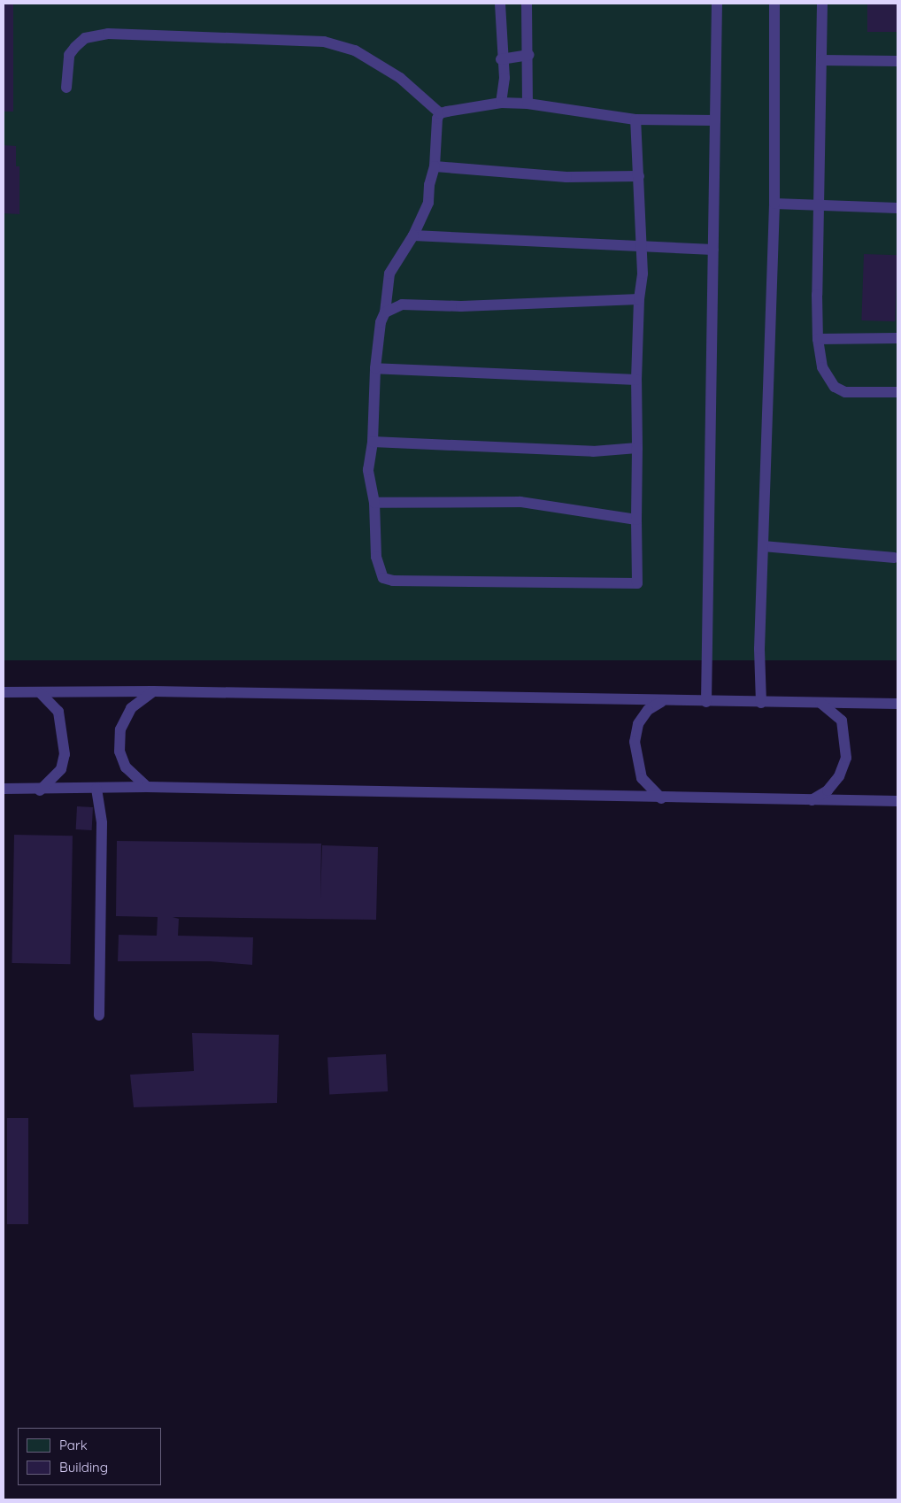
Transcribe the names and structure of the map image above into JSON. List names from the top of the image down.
{
  "legend": ["Park", "Building"]
}
